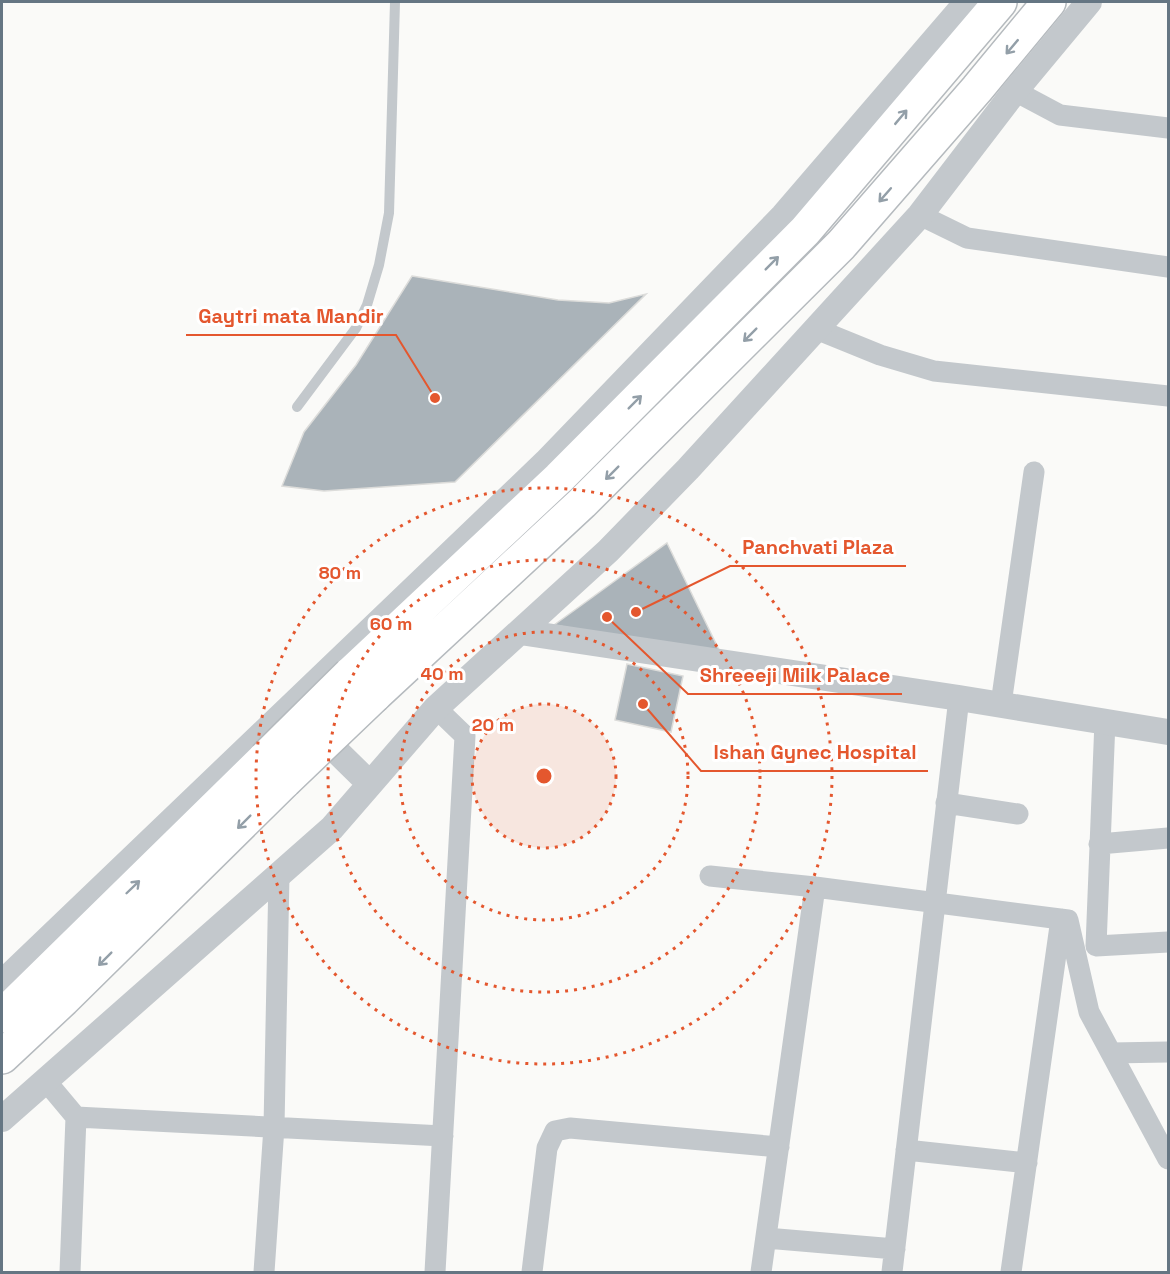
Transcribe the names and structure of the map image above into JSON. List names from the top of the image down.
{
  "places": [
    "Gaytri mata Mandir",
    "Panchvati Plaza",
    "Shreeeji Milk Palace",
    "Ishan Gynec Hospital"
  ],
  "rings": [
    "80 m",
    "60 m",
    "40 m",
    "20 m"
  ]
}
